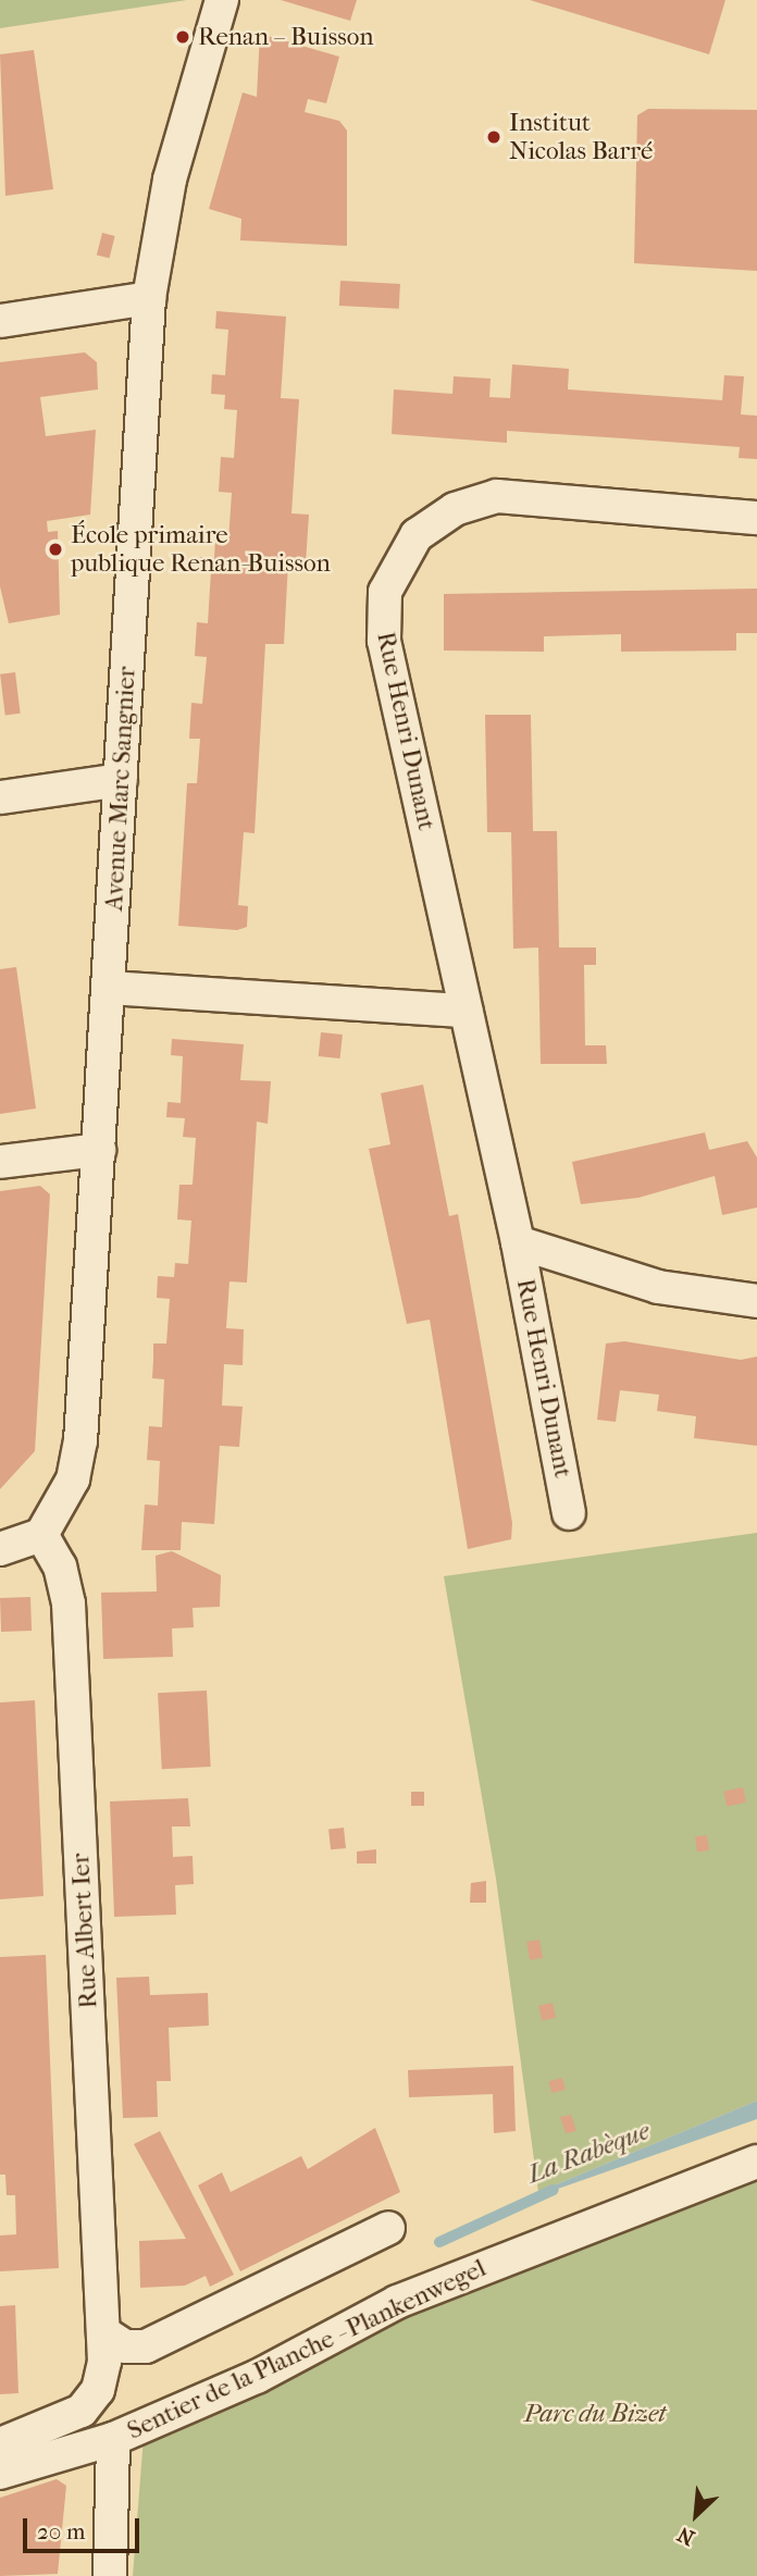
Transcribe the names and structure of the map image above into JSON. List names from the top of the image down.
{
  "streets": {
    "street": [
      "Rue Henri Dunant",
      "Avenue Marc Sangnier",
      "Rue Albert Ier",
      "Sentier de la Planche - Plankenwegel"
    ]
  },
  "crossings": [
    ["Avenue Marc Sangnier", "Rue Albert Ier"]
  ],
  "water": ["La Rabèque"],
  "parks": ["Parc du Bizet"],
  "places": ["Renan – Buisson", "Institut Nicolas Barré", "École primaire publique Renan-Buisson"],
  "scale_bar": "20 m",
  "north": "bottom left"
}
